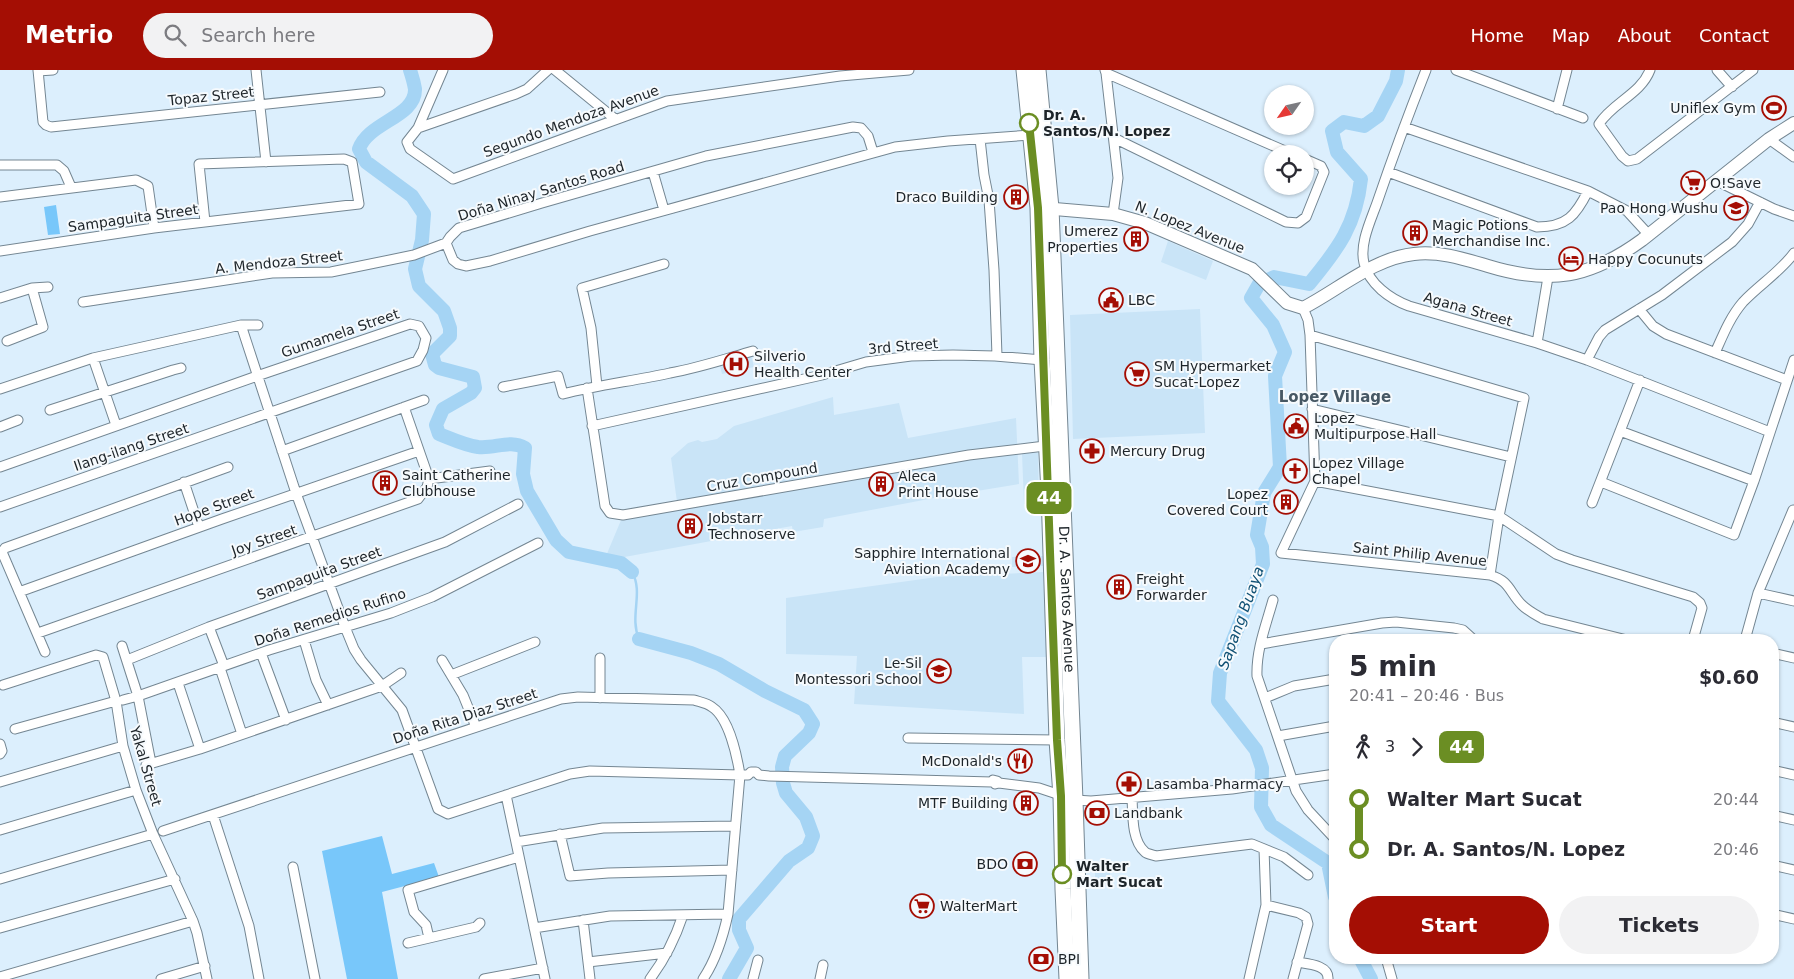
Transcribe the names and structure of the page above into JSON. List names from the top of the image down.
{
  "streets": {
    "main road": ["Dr. A. Santos Avenue"],
    "street": [
      "Topaz Street",
      "Segundo Mendoza Avenue",
      "Doña Ninay Santos Road",
      "Sampaguita Street",
      "N. Lopez Avenue",
      "A. Mendoza Street",
      "Agana Street",
      "Gumamela Street",
      "3rd Street",
      "Ilang-ilang Street",
      "Cruz Compound",
      "Hope Street",
      "Joy Street",
      "Saint Philip Avenue",
      "Doña Remedios Rufino",
      "Doña Rita Diaz Street",
      "Yakal Street"
    ]
  },
  "crossings": [
    ["Doña Ninay Santos Road", "A. Mendoza Street"],
    ["N. Lopez Avenue", "Dr. A. Santos Avenue"],
    ["Gumamela Street", "Ilang-ilang Street"],
    ["3rd Street", "Cruz Compound"],
    ["3rd Street", "Dr. A. Santos Avenue"],
    ["Cruz Compound", "Dr. A. Santos Avenue"],
    ["Doña Remedios Rufino", "Yakal Street"]
  ],
  "districts": ["Lopez Village"],
  "water": ["Sapang Buaya"],
  "places": {
    "sports": ["Uniflex Gym"],
    "other": ["Dr. A. Santos/N. Lopez", "Walter Mart Sucat"],
    "supermarket": ["O!Save", "SM Hypermarket Sucat-Lopez", "WalterMart"],
    "building": [
      "Draco Building",
      "Magic Potions Merchandise Inc.",
      "Umerez Properties",
      "Saint Catherine Clubhouse",
      "Aleca Print House",
      "Lopez Covered Court",
      "Jobstarr Technoserve",
      "Freight Forwarder",
      "MTF Building"
    ],
    "school or university": ["Pao Hong Wushu", "Sapphire International Aviation Academy", "Le-Sil Montessori School"],
    "hotel": ["Happy Cocunuts"],
    "public building": ["LBC", "Lopez Multipurpose Hall"],
    "hospital": ["Silverio Health Center"],
    "pharmacy": ["Mercury Drug", "Lasamba Pharmacy"],
    "church": ["Lopez Village Chapel"],
    "restaurant": ["McDonald's"],
    "bank": ["Landbank", "BDO", "BPI"]
  },
  "lines": ["bus line 44"],
  "north": "bottom left",
  "page": {
    "header": "Metrio",
    "search": "Search here",
    "nav": [
      "Home",
      "Map",
      "About",
      "Contact"
    ],
    "on_map": "44",
    "heading": ["5 min", "20:41 – 20:46 · Bus", "$0.60"],
    "legs": ["3", "44"],
    "list": [
      {
        "name": "Walter Mart Sucat",
        "value": "20:44"
      },
      {
        "name": "Dr. A. Santos/N. Lopez",
        "value": "20:46"
      }
    ],
    "buttons": ["Start", "Tickets"]
  }
}
